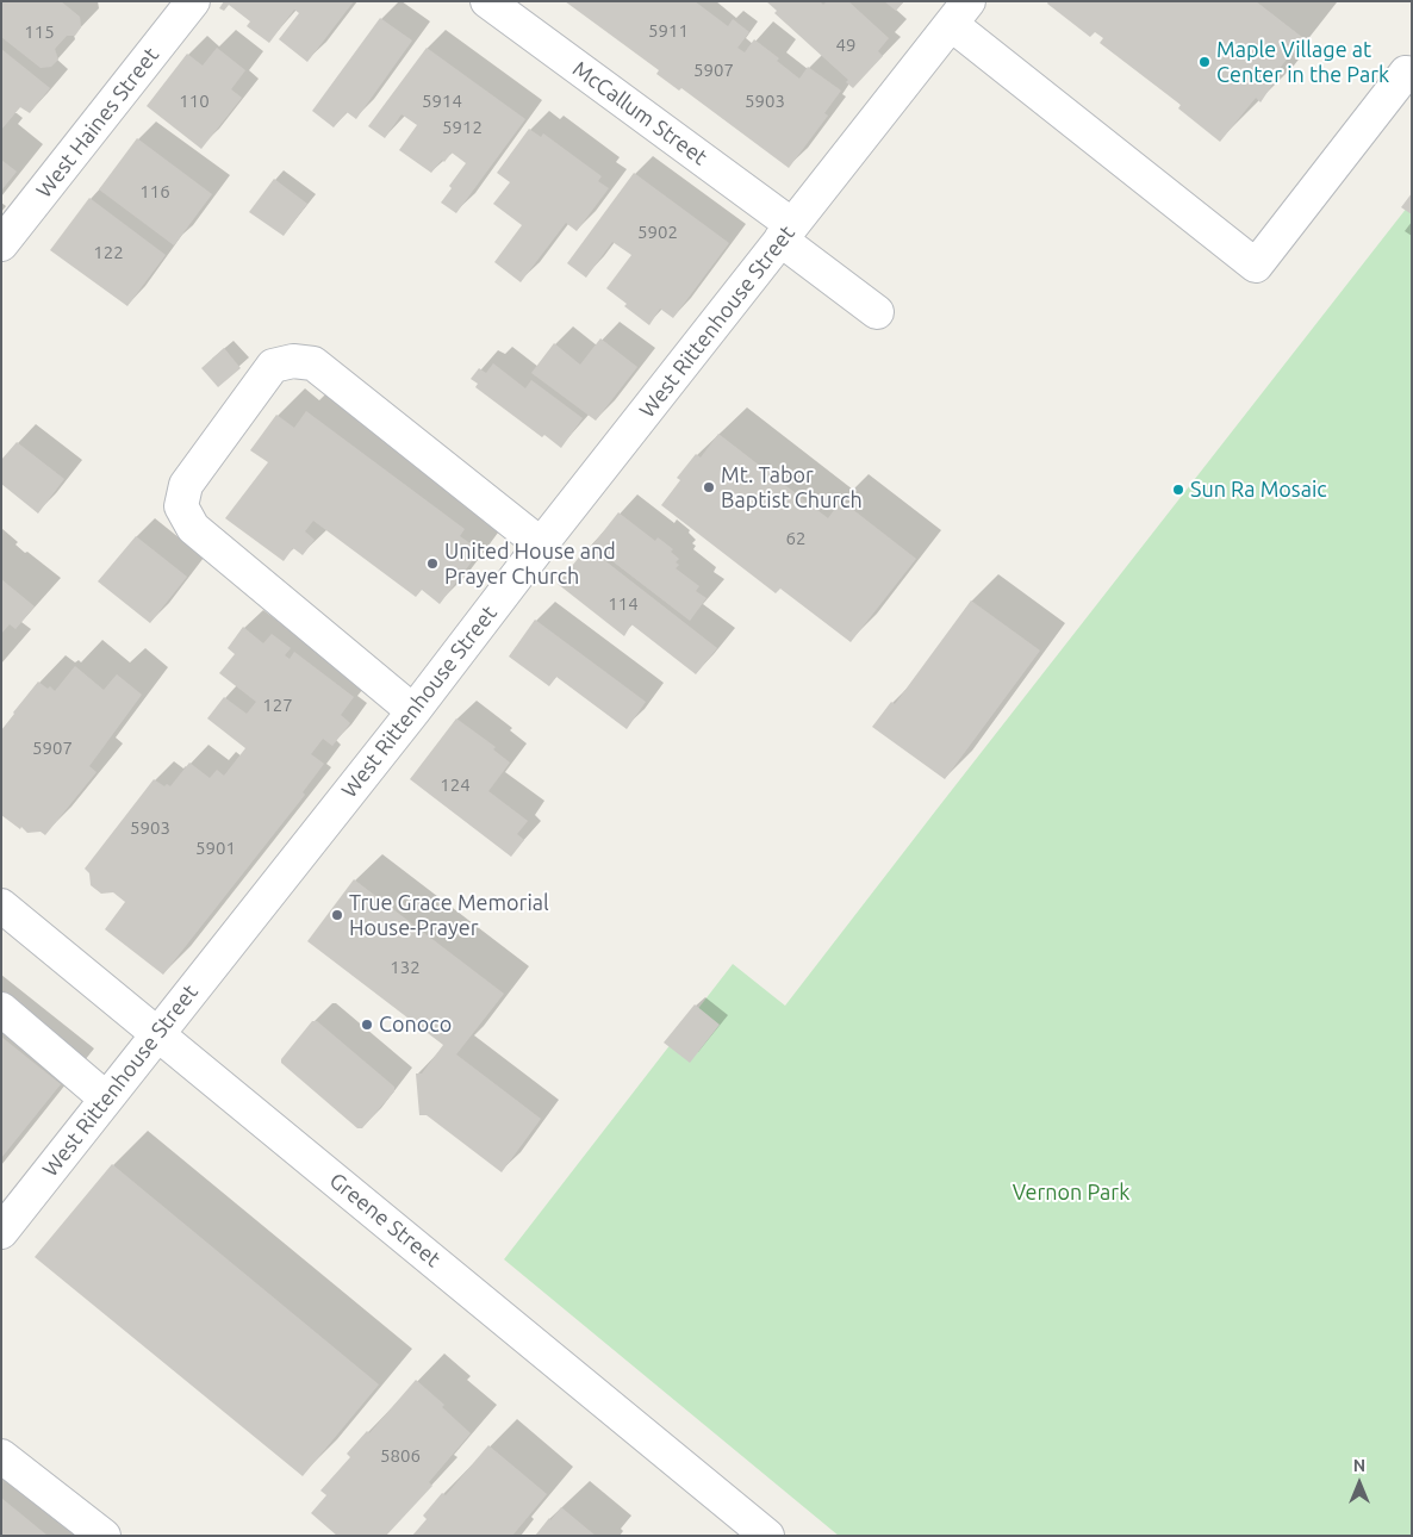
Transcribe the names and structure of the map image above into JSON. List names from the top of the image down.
{
  "streets": {
    "street": [
      "McCallum Street",
      "West Haines Street",
      "West Rittenhouse Street",
      "Greene Street"
    ]
  },
  "crossings": [
    ["McCallum Street", "West Rittenhouse Street"],
    ["West Rittenhouse Street", "Greene Street"]
  ],
  "parks": ["Vernon Park"],
  "places": [
    "Maple Village at Center in the Park",
    "Mt. Tabor Baptist Church",
    "Sun Ra Mosaic",
    "United House and Prayer Church",
    "True Grace Memorial House-Prayer",
    "Conoco"
  ],
  "house_numbers": [
    "5911",
    "115",
    "49",
    "5907",
    "110",
    "5914",
    "5903",
    "5912",
    "116",
    "5902",
    "122",
    "62",
    "114",
    "127",
    "5907",
    "124",
    "5903",
    "5901",
    "132",
    "5806"
  ],
  "north": "top"
}
